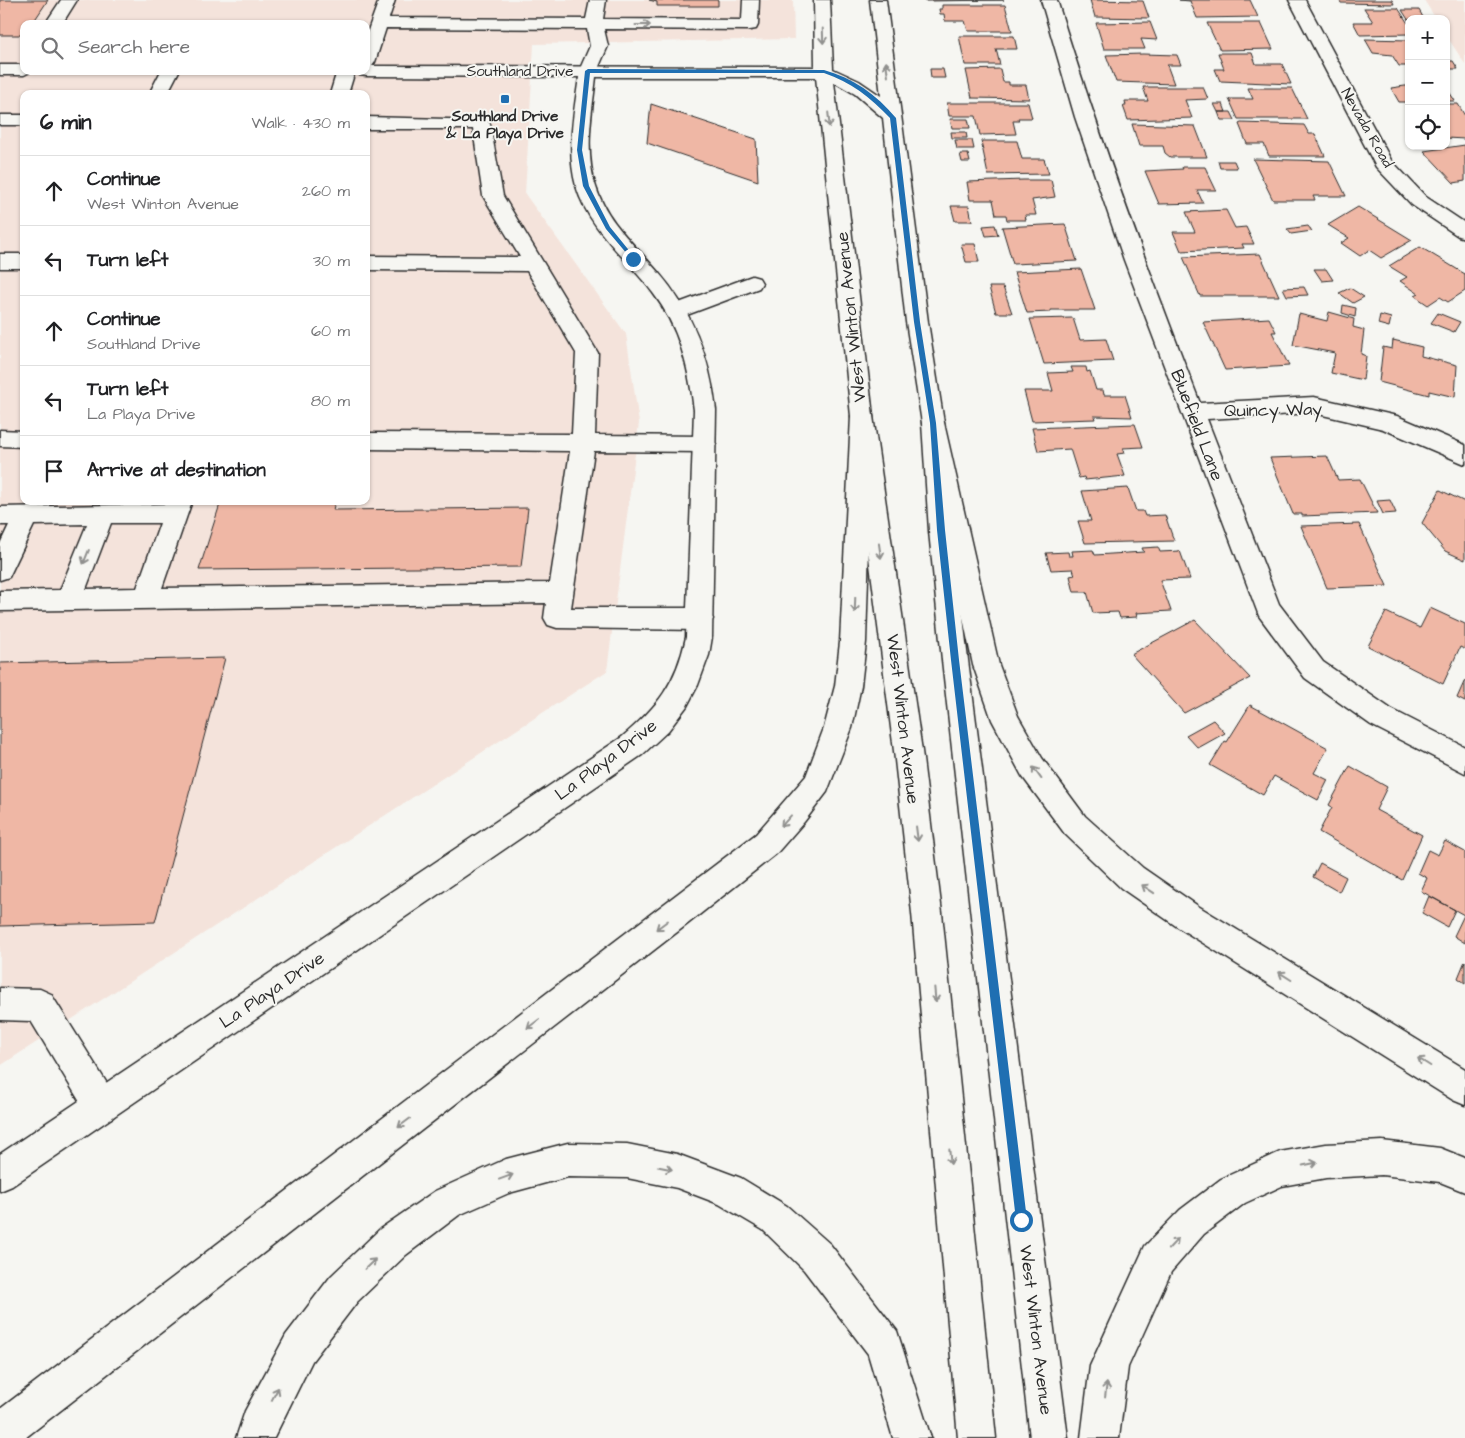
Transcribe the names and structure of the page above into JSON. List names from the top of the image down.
{
  "streets": {
    "main road": [
      "Southland Drive",
      "Nevada Road",
      "West Winton Avenue",
      "Quincy Way",
      "Bluefield Lane",
      "La Playa Drive"
    ]
  },
  "crossings": [
    ["Southland Drive", "West Winton Avenue"],
    ["Southland Drive", "La Playa Drive"],
    ["Quincy Way", "Bluefield Lane"]
  ],
  "places": {
    "transit": ["Southland Drive & La Playa Drive"]
  },
  "page": {
    "map_buttons": ["+", "−"],
    "search": "Search here",
    "heading": ["6 min", "Walk · 430 m"],
    "list": [
      ["Continue", "West Winton Avenue", "260 m"],
      ["Turn left", "30 m"],
      ["Continue", "Southland Drive", "60 m"],
      ["Turn left", "La Playa Drive", "80 m"],
      "Arrive at destination"
    ]
  }
}
